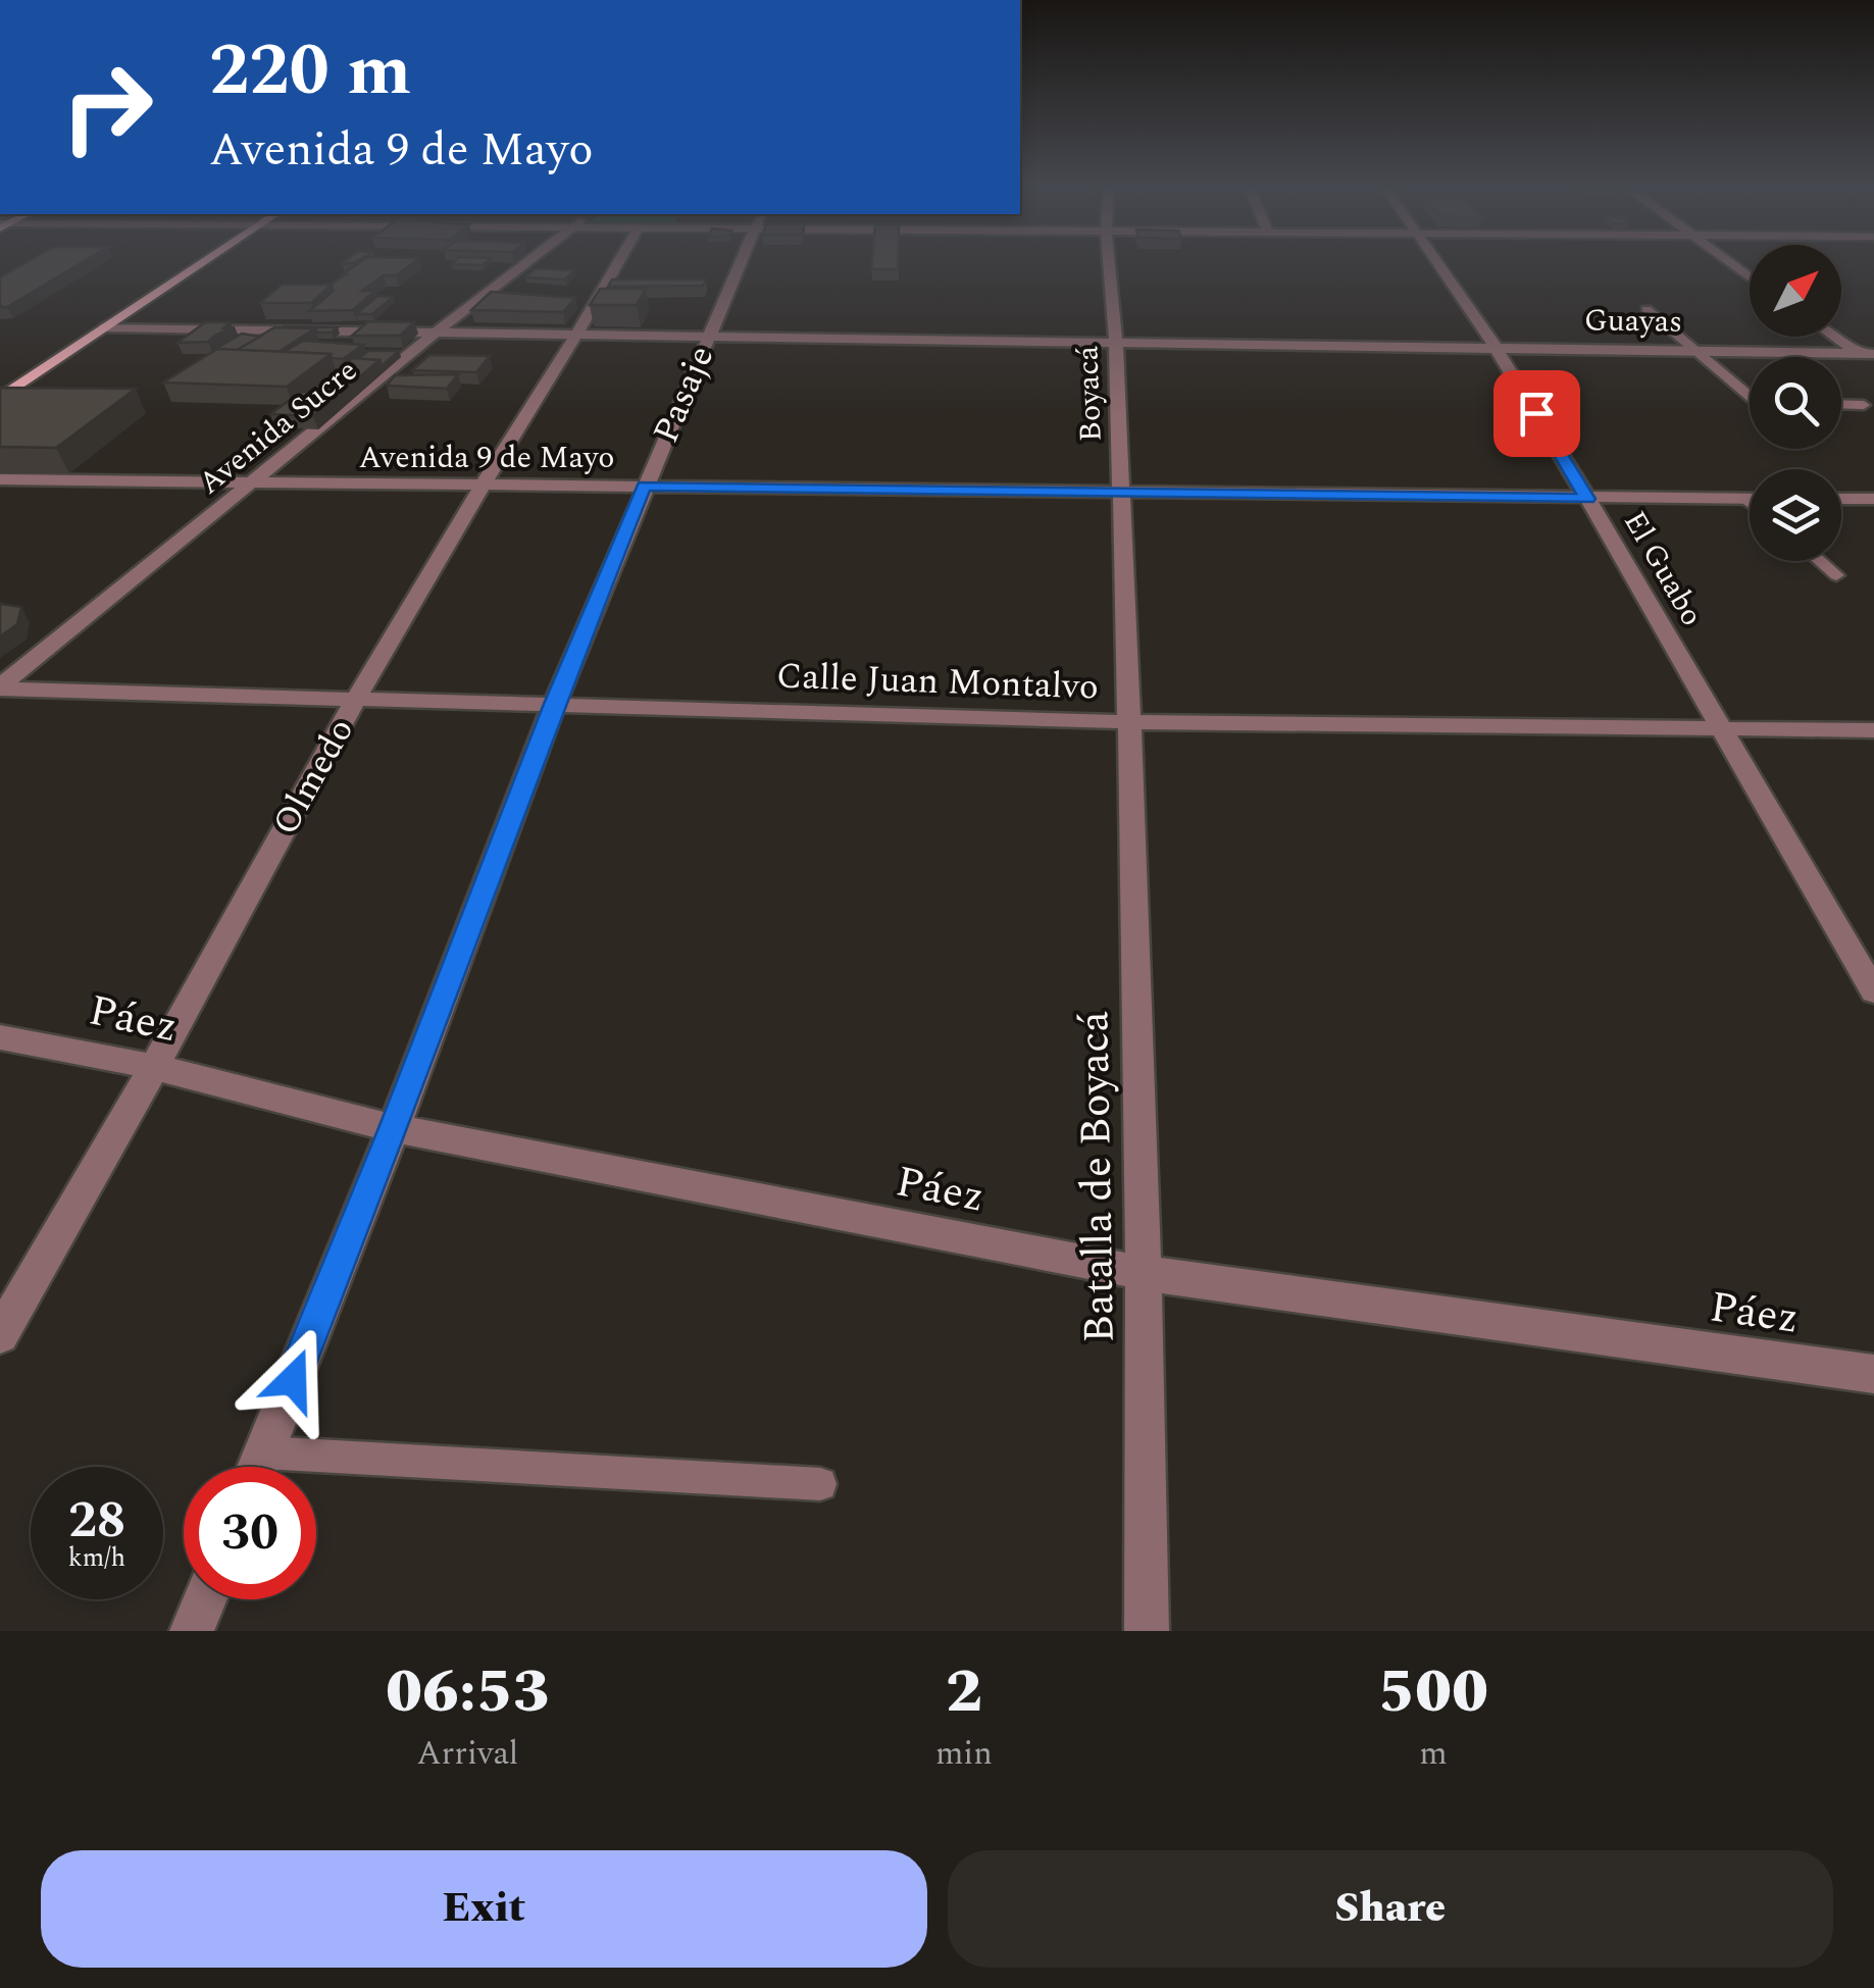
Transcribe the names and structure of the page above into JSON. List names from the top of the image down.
{
  "streets": {
    "street": [
      "Guayas",
      "Pasaje",
      "Boyacá",
      "Avenida Sucre",
      "Avenida 9 de Mayo",
      "El Guabo",
      "Calle Juan Montalvo",
      "Olmedo",
      "Páez",
      "Batalla de Boyacá"
    ]
  },
  "crossings": [
    ["Guayas", "Pasaje"],
    ["Guayas", "Boyacá"],
    ["Guayas", "Avenida Sucre"],
    ["Guayas", "El Guabo"],
    ["Guayas", "Olmedo"],
    ["Pasaje", "Avenida 9 de Mayo"],
    ["Pasaje", "Calle Juan Montalvo"],
    ["Pasaje", "Páez"],
    ["Boyacá", "Avenida 9 de Mayo"],
    ["Boyacá", "Calle Juan Montalvo"],
    ["Boyacá", "Batalla de Boyacá"],
    ["Avenida Sucre", "Avenida 9 de Mayo"],
    ["Avenida Sucre", "Calle Juan Montalvo"],
    ["Avenida 9 de Mayo", "El Guabo"],
    ["Avenida 9 de Mayo", "Olmedo"],
    ["El Guabo", "Calle Juan Montalvo"],
    ["Calle Juan Montalvo", "Olmedo"],
    ["Calle Juan Montalvo", "Batalla de Boyacá"],
    ["Olmedo", "Páez"],
    ["Páez", "Batalla de Boyacá"]
  ],
  "north": "top right",
  "page": {
    "turn": ["220 m", "Avenida 9 de Mayo"],
    "speed": "28 km/h",
    "limit": "30",
    "eta": [
      "06:53",
      "Arrival",
      "2",
      "min",
      "500",
      "m"
    ],
    "buttons": ["Exit", "Share"]
  }
}
